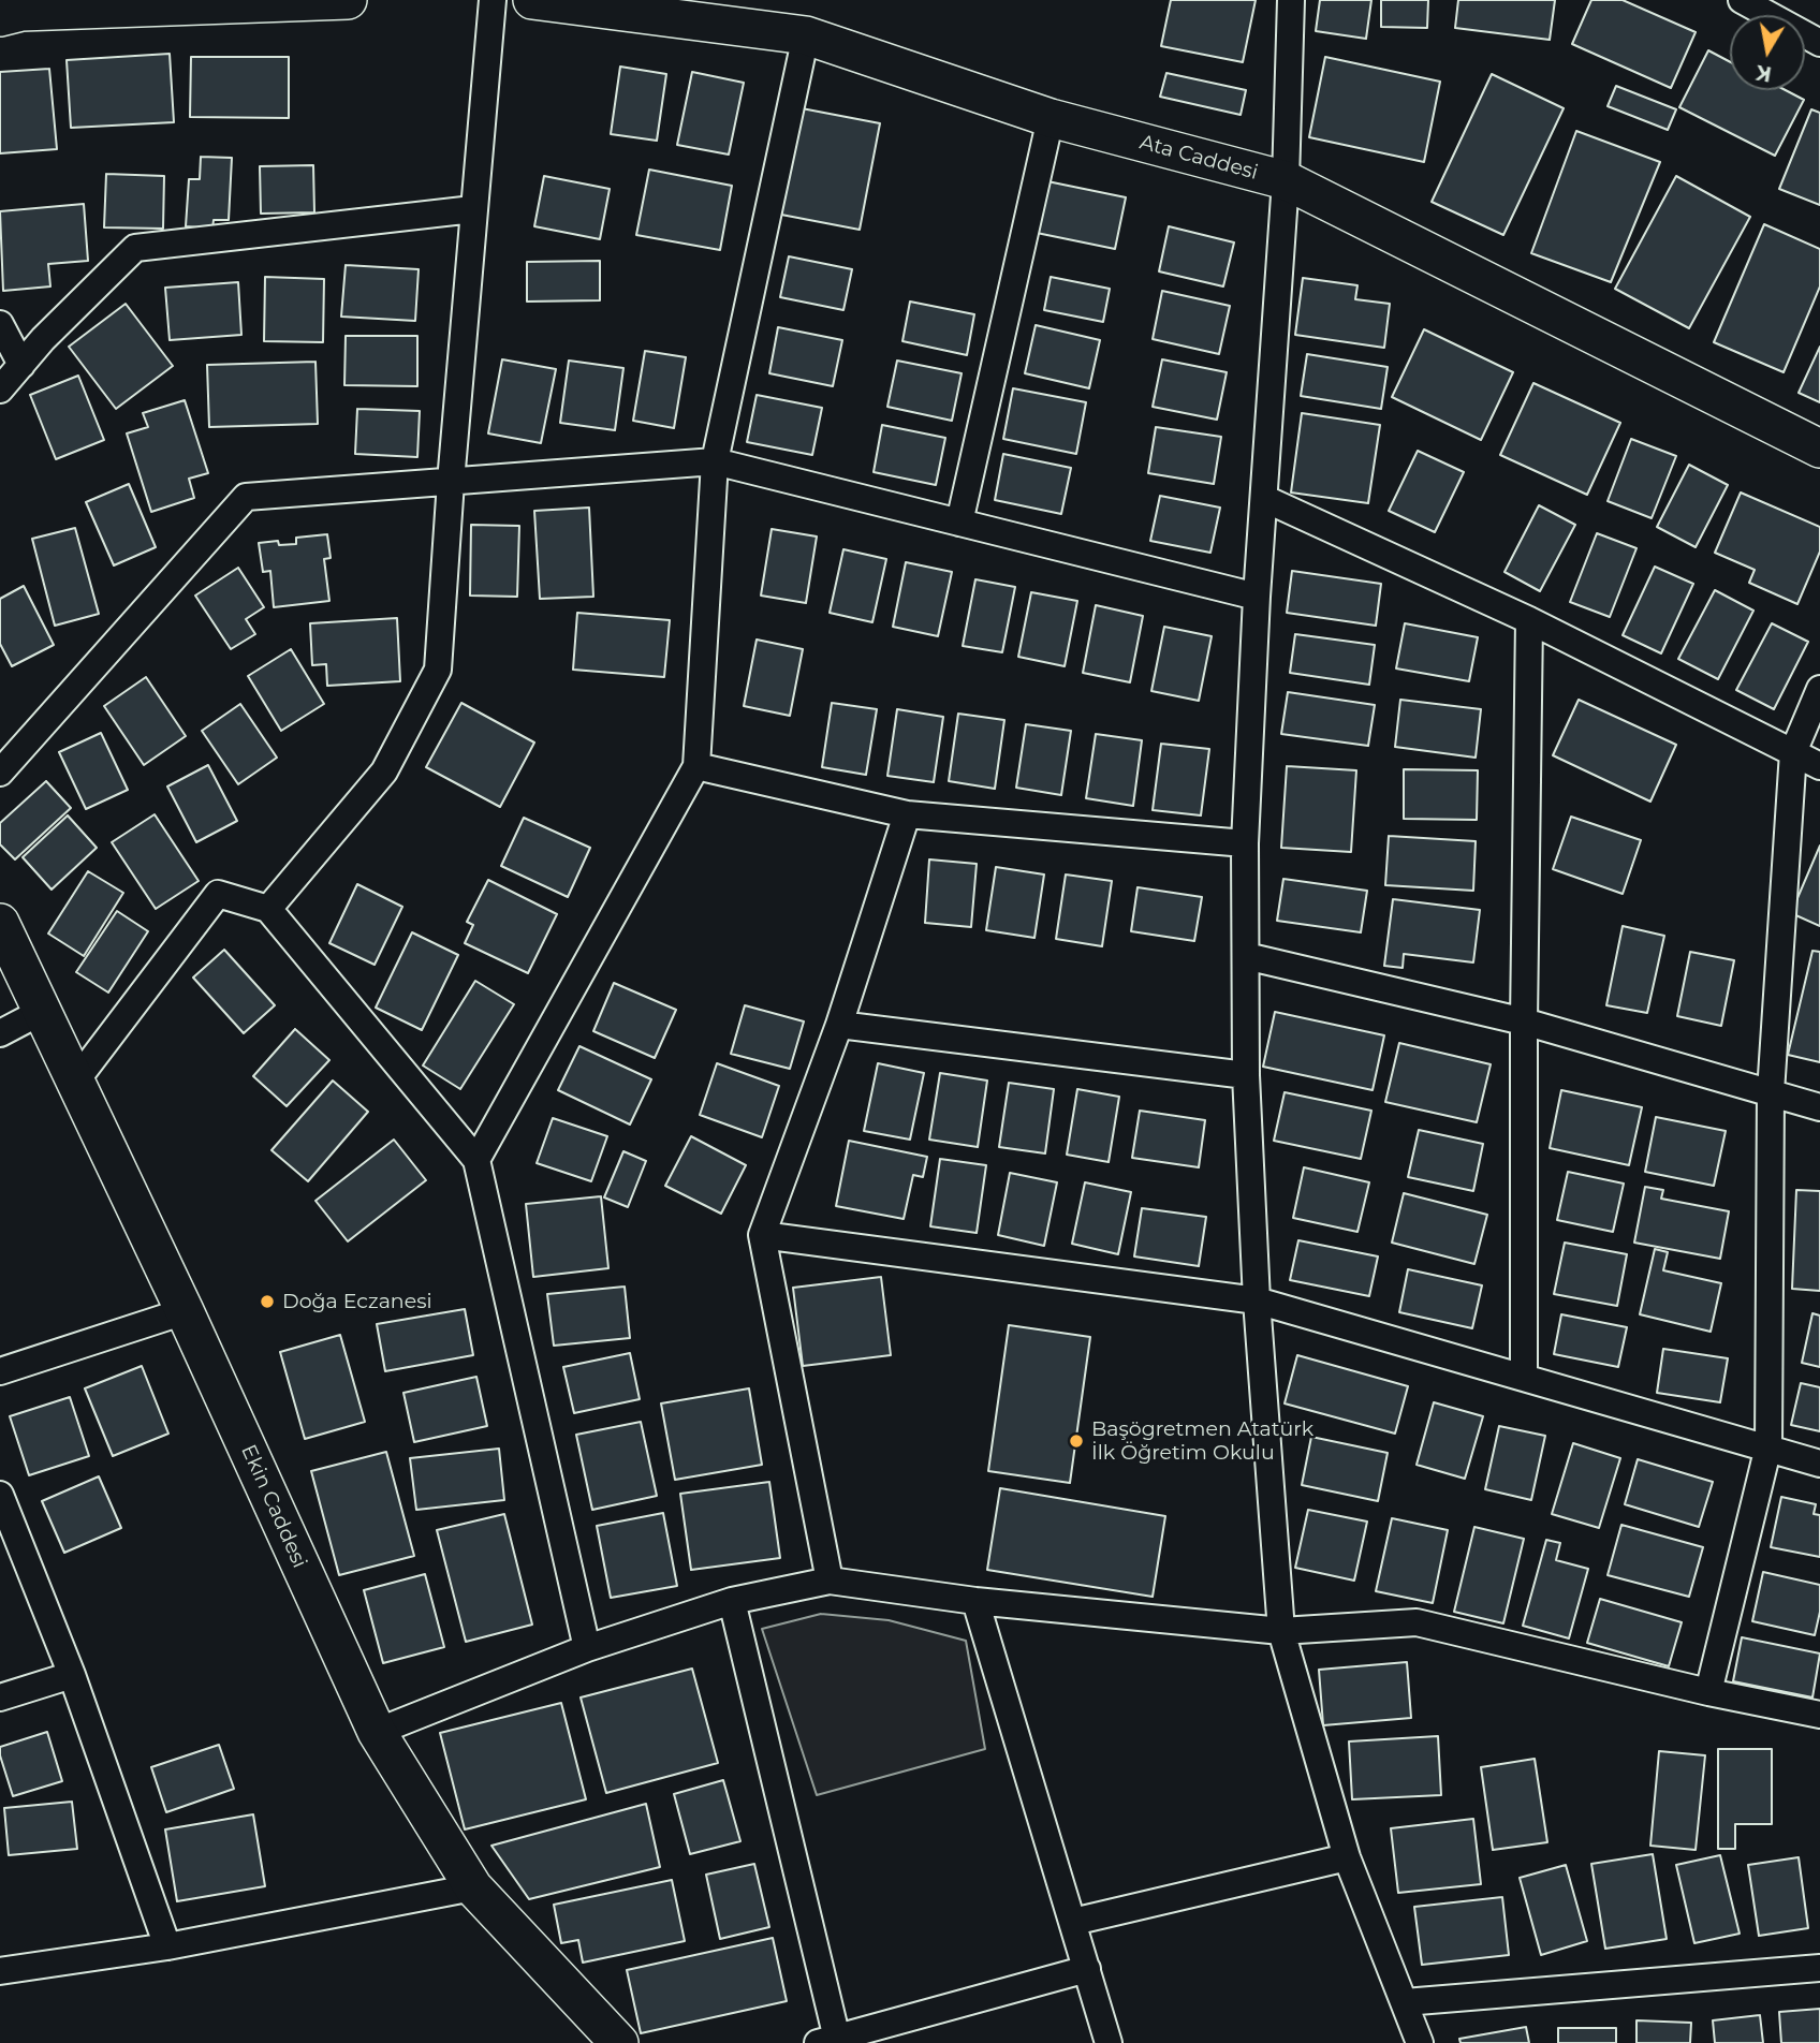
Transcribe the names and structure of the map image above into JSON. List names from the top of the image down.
{
  "streets": {
    "street": ["Ata Caddesi", "Ekin Caddesi"]
  },
  "places": ["Doğa Eczanesi", "Başögretmen Atatürk İlk Öğretim Okulu"],
  "north": "bottom"
}
